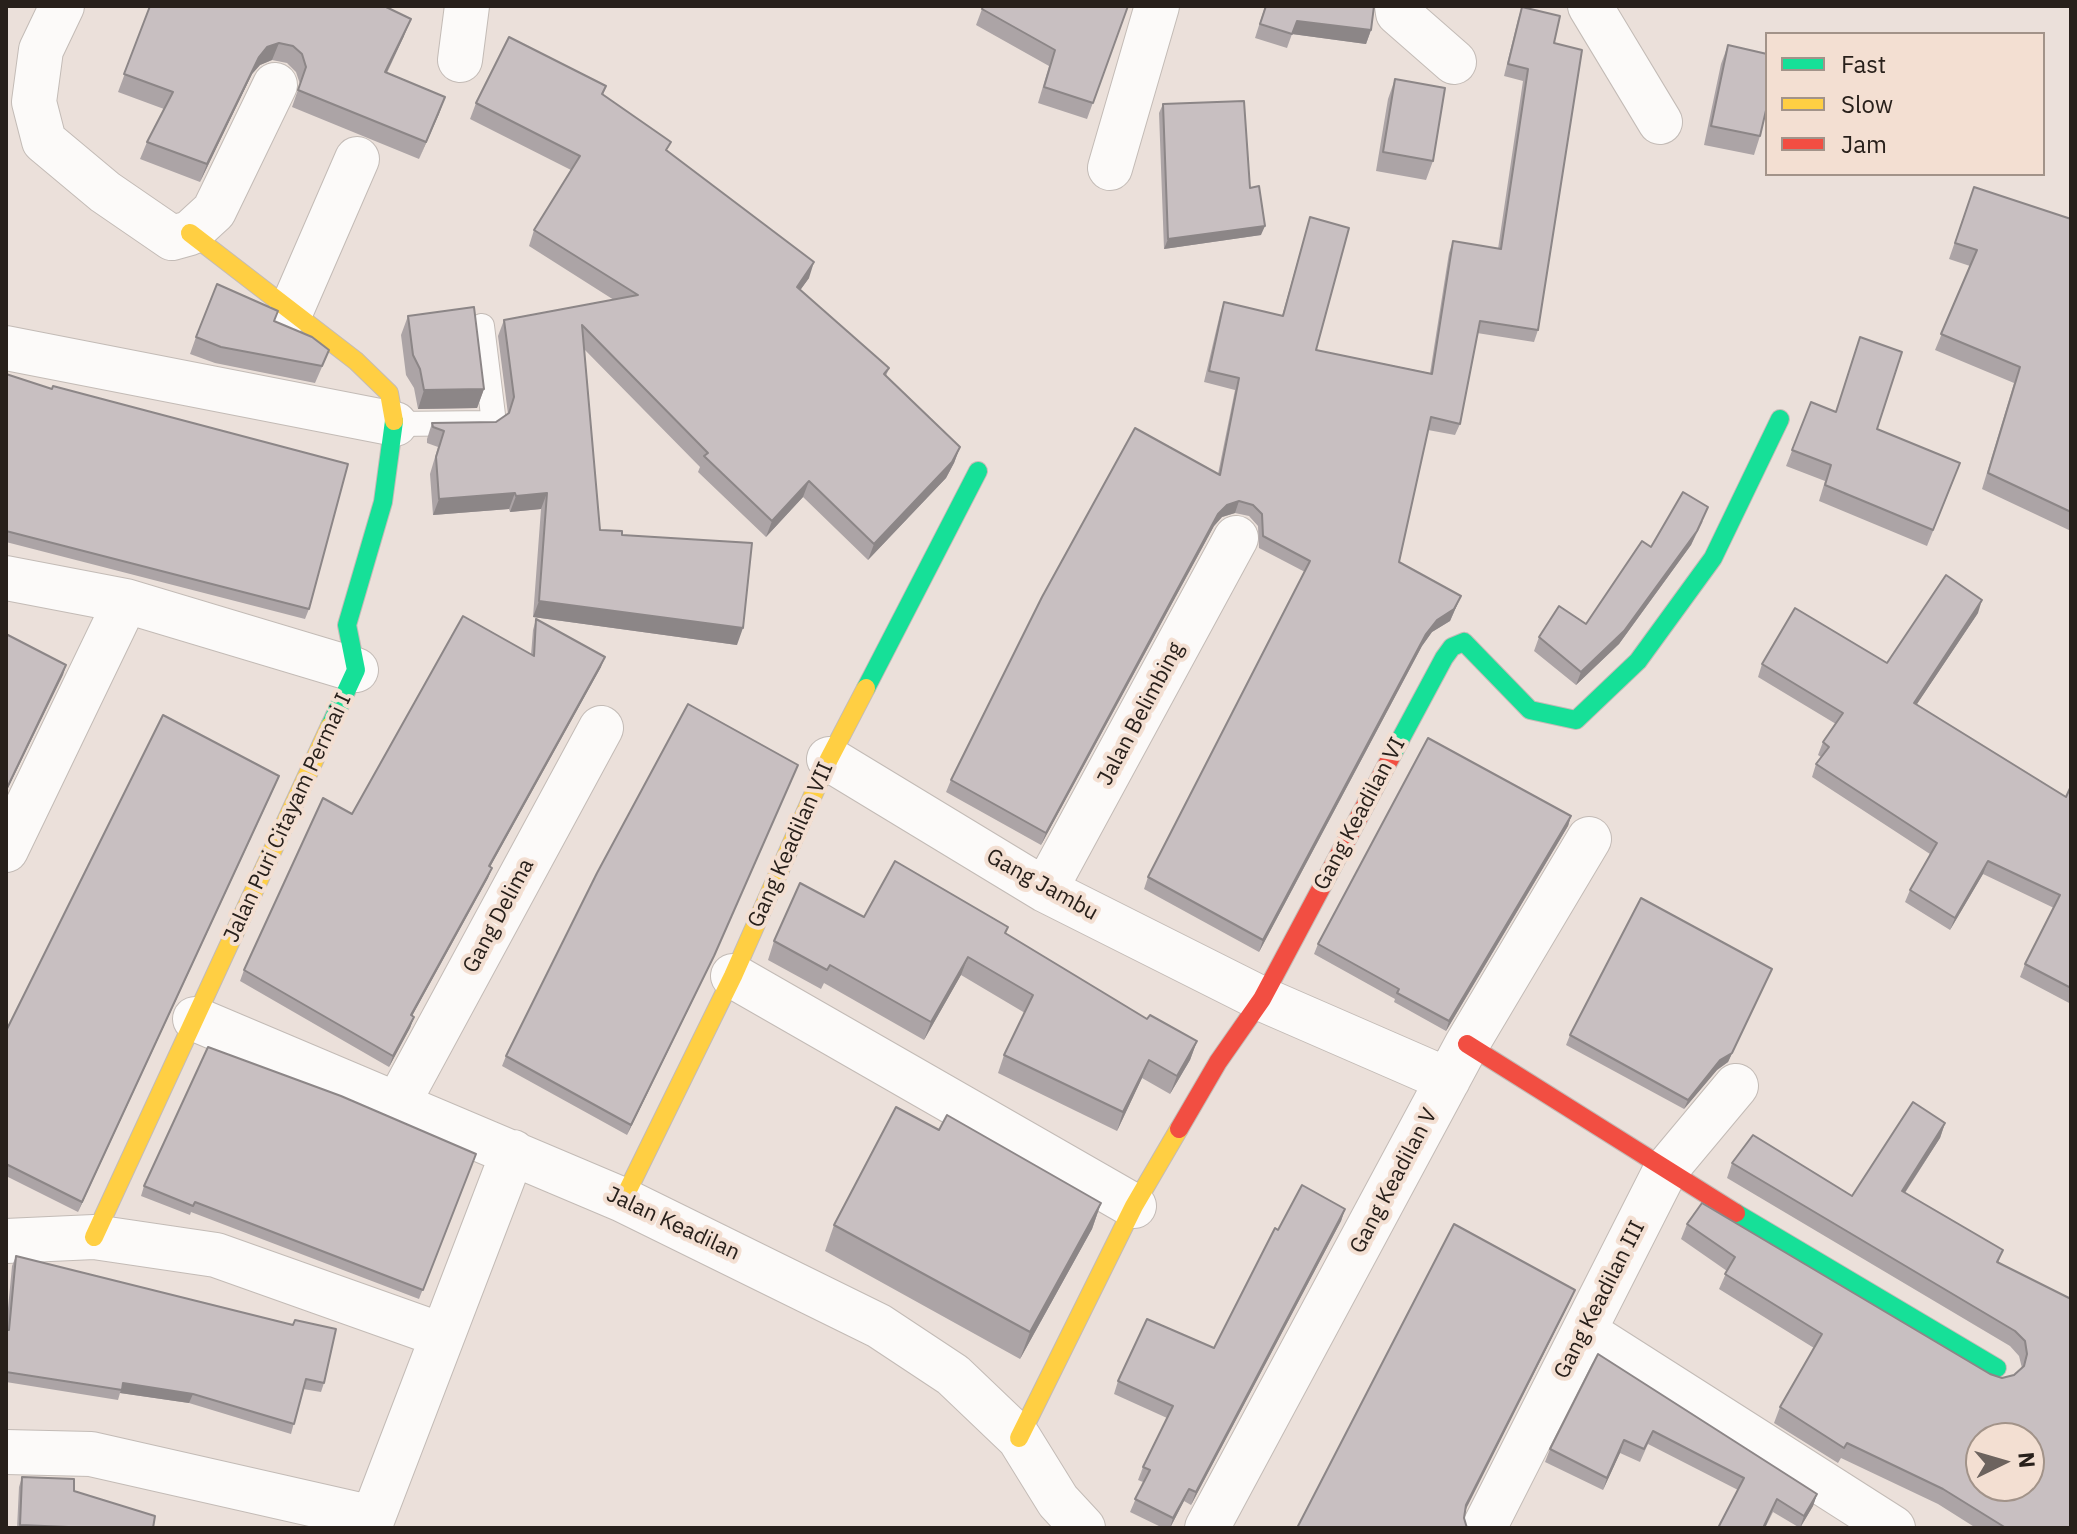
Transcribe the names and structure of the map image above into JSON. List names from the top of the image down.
{
  "streets": {
    "street": [
      "Jalan Belimbing",
      "Gang Keadilan VI",
      "Jalan Puri Citayam Permai I",
      "Gang Keadilan VII",
      "Gang Jambu",
      "Gang Delima",
      "Gang Keadilan V",
      "Jalan Keadilan",
      "Gang Keadilan III"
    ]
  },
  "crossings": [
    ["Jalan Belimbing", "Gang Jambu"],
    ["Gang Keadilan VI", "Gang Jambu"],
    ["Gang Keadilan VI", "Jalan Keadilan"],
    ["Jalan Puri Citayam Permai I", "Jalan Keadilan"],
    ["Gang Keadilan VII", "Gang Jambu"],
    ["Gang Keadilan VII", "Jalan Keadilan"],
    ["Gang Jambu", "Gang Keadilan V"],
    ["Gang Delima", "Jalan Keadilan"]
  ],
  "legend": ["Fast", "Slow", "Jam"],
  "north": "right"
}
